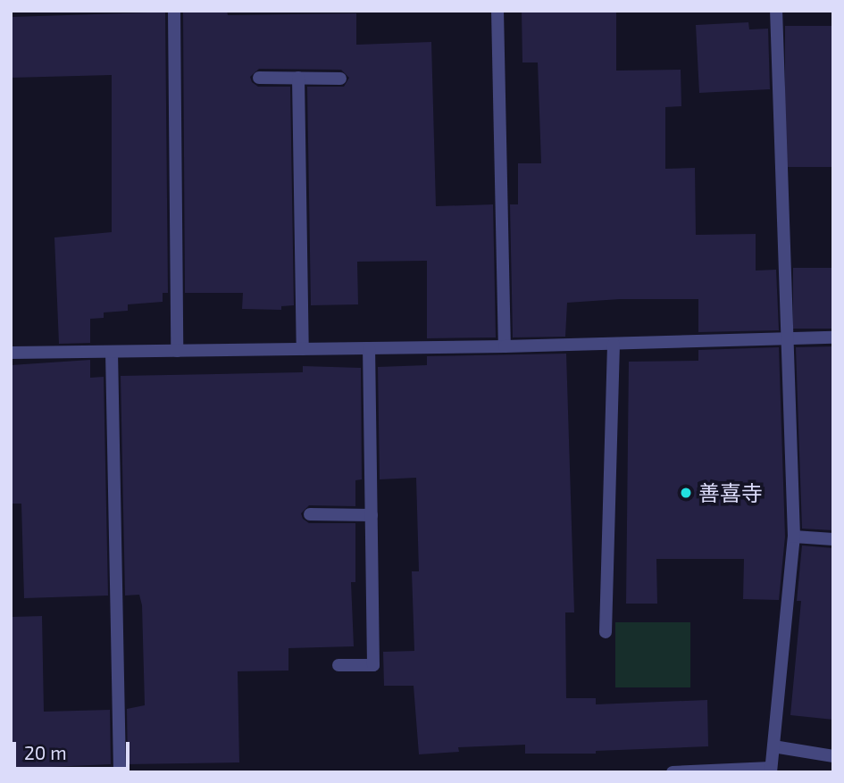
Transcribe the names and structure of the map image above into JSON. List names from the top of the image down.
{
  "places": ["善喜寺"],
  "scale_bar": "20 m"
}
